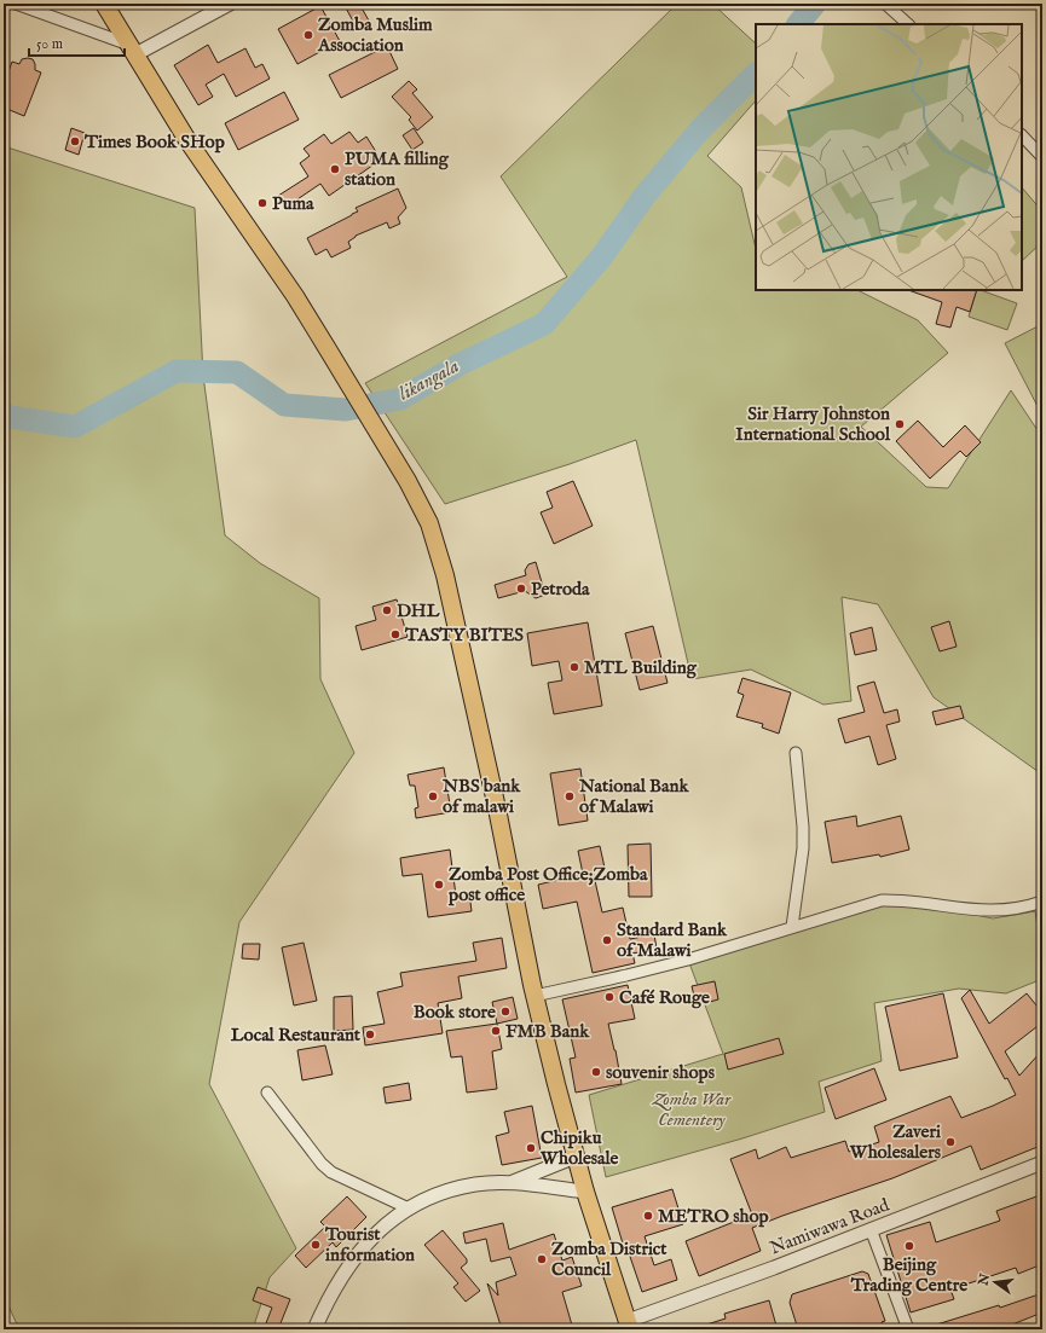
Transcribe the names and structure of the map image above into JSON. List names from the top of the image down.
{
  "streets": {
    "street": ["Namiwawa Road"]
  },
  "water": ["likangala"],
  "parks": ["Zomba War Cementery"],
  "places": [
    "Zomba Muslim Association",
    "Times Book SHop",
    "PUMA filling station",
    "Puma",
    "Sir Harry Johnston International School",
    "Petroda",
    "DHL",
    "TASTY BITES",
    "MTL Building",
    "NBS bank of malawi",
    "National Bank of Malawi",
    "Zomba Post Office;Zomba post office",
    "Standard Bank of Malawi",
    "Café Rouge",
    "Book store",
    "FMB Bank",
    "Local Restaurant",
    "souvenir shops",
    "Zaveri Wholesalers",
    "Chipiku Wholesale",
    "METRO shop",
    "Tourist information",
    "Beijing Trading Centre",
    "Zomba District Council"
  ],
  "scale_bar": "50 m",
  "north": "left"
}
